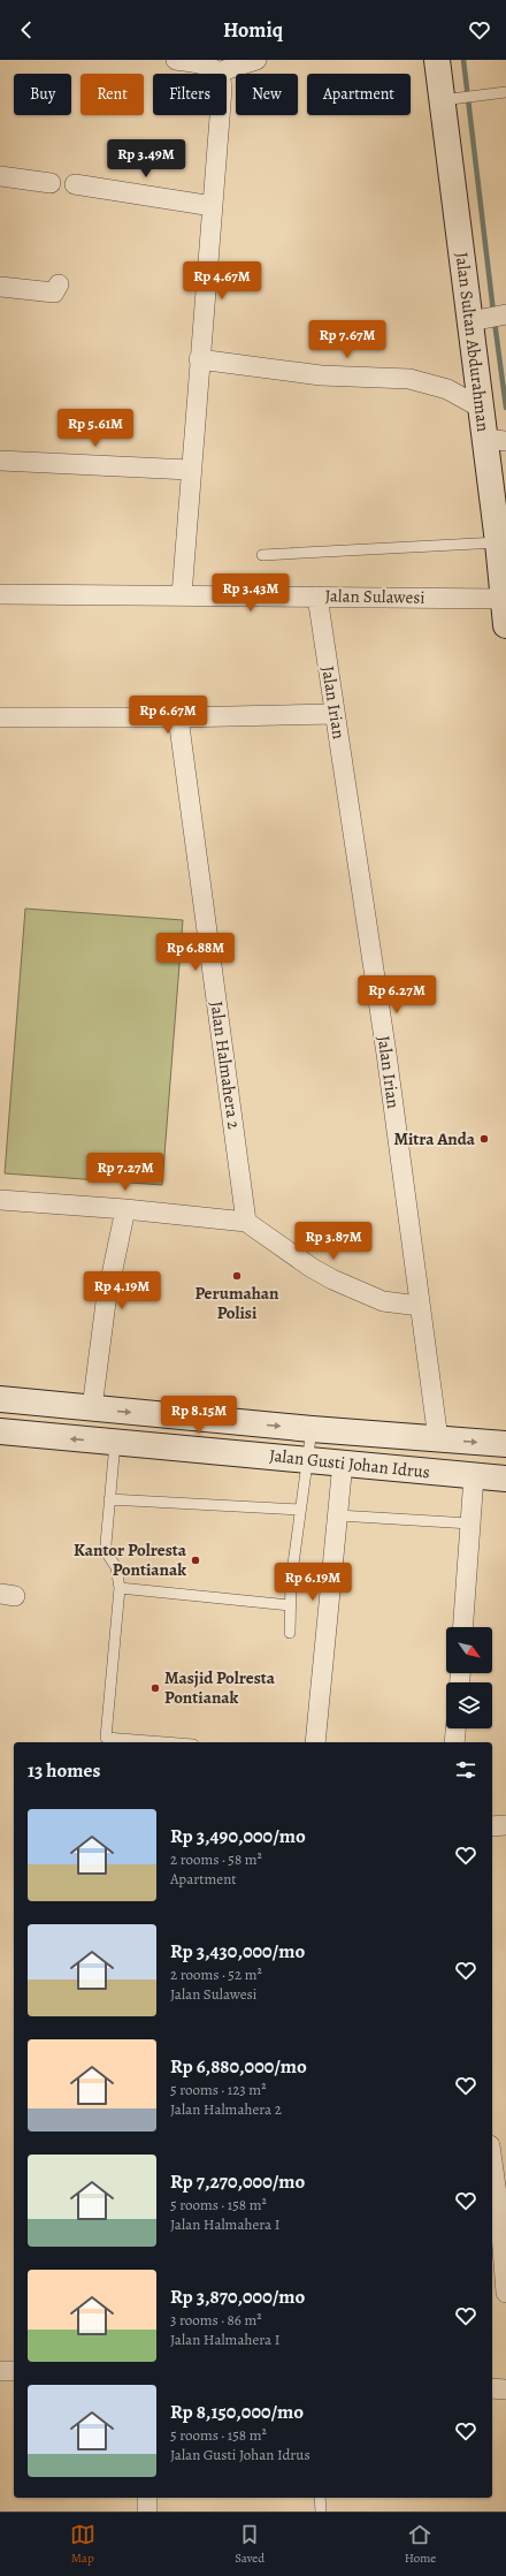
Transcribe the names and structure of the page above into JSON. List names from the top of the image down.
{
  "streets": {
    "street": [
      "Jalan Sultan Abdurahman",
      "Jalan Sulawesi",
      "Jalan Irian",
      "Jalan Halmahera 2",
      "Jalan Gusti Johan Idrus"
    ]
  },
  "crossings": [
    ["Jalan Sultan Abdurahman", "Jalan Sulawesi"],
    ["Jalan Sulawesi", "Jalan Irian"],
    ["Jalan Irian", "Jalan Gusti Johan Idrus"]
  ],
  "places": [
    "Mitra Anda",
    "Perumahan Polisi",
    "Kantor Polresta Pontianak",
    "Masjid Polresta Pontianak"
  ],
  "north": "bottom right",
  "page": {
    "header": "Homiq",
    "chip": [
      "Buy",
      "Rent",
      "Filters",
      "New",
      "Apartment"
    ],
    "price": [
      "Rp 3.49M",
      "Rp 4.67M",
      "Rp 7.67M",
      "Rp 5.61M",
      "Rp 3.43M",
      "Rp 6.67M",
      "Rp 6.88M",
      "Rp 6.27M",
      "Rp 7.27M",
      "Rp 3.87M",
      "Rp 4.19M",
      "Rp 8.15M",
      "Rp 6.19M"
    ],
    "heading": "13 homes",
    "list": [
      {
        "name": "Rp 3,490,000/mo",
        "note": "2 rooms · 58 m² · Apartment"
      },
      {
        "name": "Rp 3,430,000/mo",
        "note": "2 rooms · 52 m² · Jalan Sulawesi"
      },
      {
        "name": "Rp 6,880,000/mo",
        "note": "5 rooms · 123 m² · Jalan Halmahera 2"
      },
      {
        "name": "Rp 7,270,000/mo",
        "note": "5 rooms · 158 m² · Jalan Halmahera I"
      },
      {
        "name": "Rp 3,870,000/mo",
        "note": "3 rooms · 86 m² · Jalan Halmahera I"
      },
      {
        "name": "Rp 8,150,000/mo",
        "note": "5 rooms · 158 m² · Jalan Gusti Johan Idrus"
      }
    ],
    "tabs": ["Map", "Saved", "Home"]
  }
}
